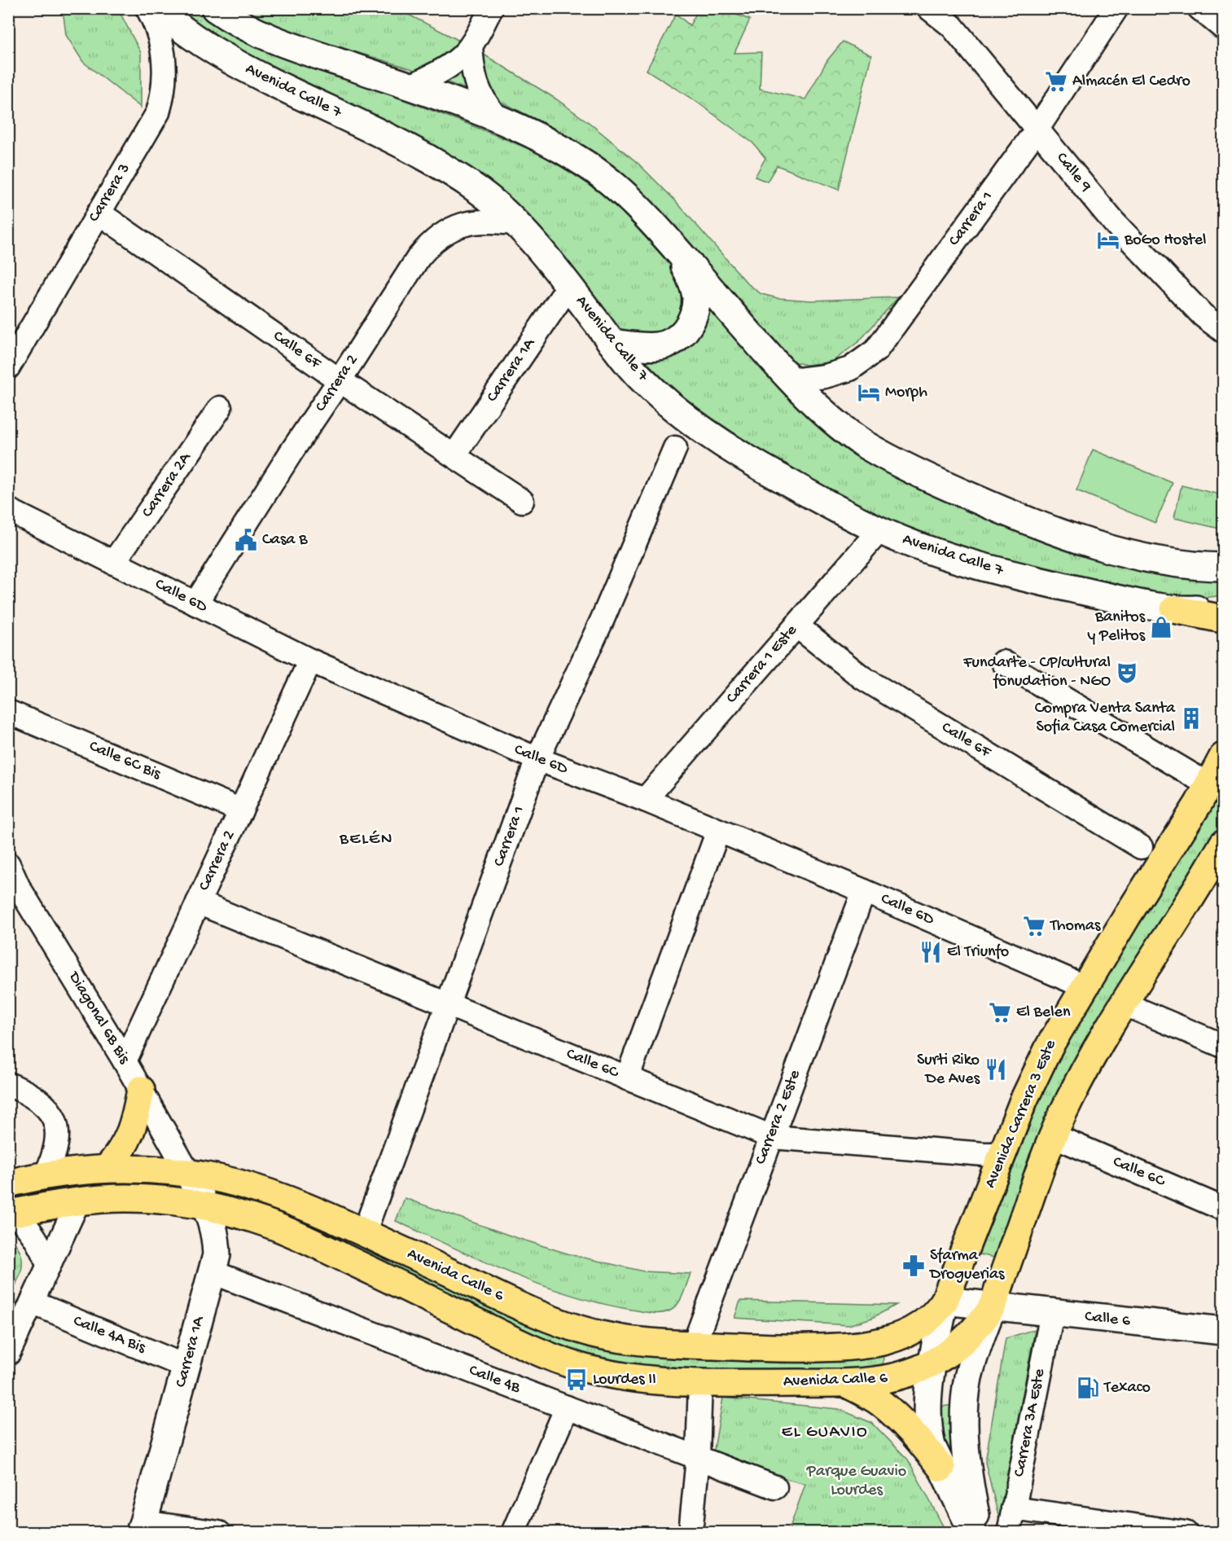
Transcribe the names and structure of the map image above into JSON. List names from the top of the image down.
{
  "streets": {
    "main road": ["Avenida Carrera 3 Este", "Avenida Calle 6"],
    "street": [
      "Avenida Calle 7",
      "Calle 9",
      "Carrera 3",
      "Carrera 1",
      "Calle 6F",
      "Carrera 1A",
      "Carrera 2",
      "Carrera 2A",
      "Calle 6D",
      "Carrera 1 Este",
      "Calle 6C Bis",
      "Diagonal 6B Bis",
      "Calle 6C",
      "Carrera 2 Este",
      "Calle 6",
      "Calle 4A Bis",
      "Calle 4B",
      "Carrera 3A Este"
    ]
  },
  "crossings": [
    ["Avenida Calle 7", "Carrera 1A"],
    ["Avenida Calle 7", "Carrera 2"],
    ["Avenida Calle 7", "Carrera 1 Este"],
    ["Calle 9", "Carrera 1"],
    ["Carrera 3", "Calle 6F"],
    ["Carrera 1", "Calle 6D"],
    ["Carrera 1", "Calle 6C"],
    ["Carrera 1", "Avenida Calle 6"],
    ["Calle 6F", "Carrera 1A"],
    ["Calle 6F", "Carrera 2"],
    ["Calle 6F", "Carrera 1 Este"],
    ["Carrera 1A", "Diagonal 6B Bis"],
    ["Carrera 1A", "Avenida Calle 6"],
    ["Carrera 1A", "Calle 4A Bis"],
    ["Carrera 1A", "Calle 4B"],
    ["Carrera 2", "Calle 6D"],
    ["Carrera 2", "Calle 6C Bis"],
    ["Carrera 2", "Diagonal 6B Bis"],
    ["Carrera 2", "Calle 6C"],
    ["Carrera 2A", "Calle 6D"],
    ["Calle 6D", "Carrera 1 Este"],
    ["Calle 6D", "Avenida Carrera 3 Este"],
    ["Calle 6D", "Carrera 2 Este"],
    ["Diagonal 6B Bis", "Avenida Calle 6"],
    ["Calle 6C", "Avenida Carrera 3 Este"],
    ["Calle 6C", "Carrera 2 Este"],
    ["Avenida Carrera 3 Este", "Avenida Calle 6"],
    ["Carrera 2 Este", "Avenida Calle 6"],
    ["Avenida Calle 6", "Calle 6"],
    ["Calle 6", "Carrera 3A Este"]
  ],
  "districts": ["BELÉN", "EL GUAVIO"],
  "parks": ["Parque Guavio Lourdes"],
  "places": {
    "supermarket": ["Almacén El Cedro", "Thomas", "El Belen"],
    "hotel": ["BoGo Hostel", "Morph"],
    "public building": ["Casa B"],
    "shop": ["Banitos y Pelitos"],
    "theatre": ["Fundarte - CP/cultural fonudation - NGO"],
    "building": ["Compra Venta Santa Sofia Casa Comercial"],
    "restaurant": ["El Triunfo", "Surti Riko De Aves"],
    "pharmacy": ["Sfarma Droguerias"],
    "bus stop": ["Lourdes II"],
    "fuel station": ["Texaco"]
  }
}
